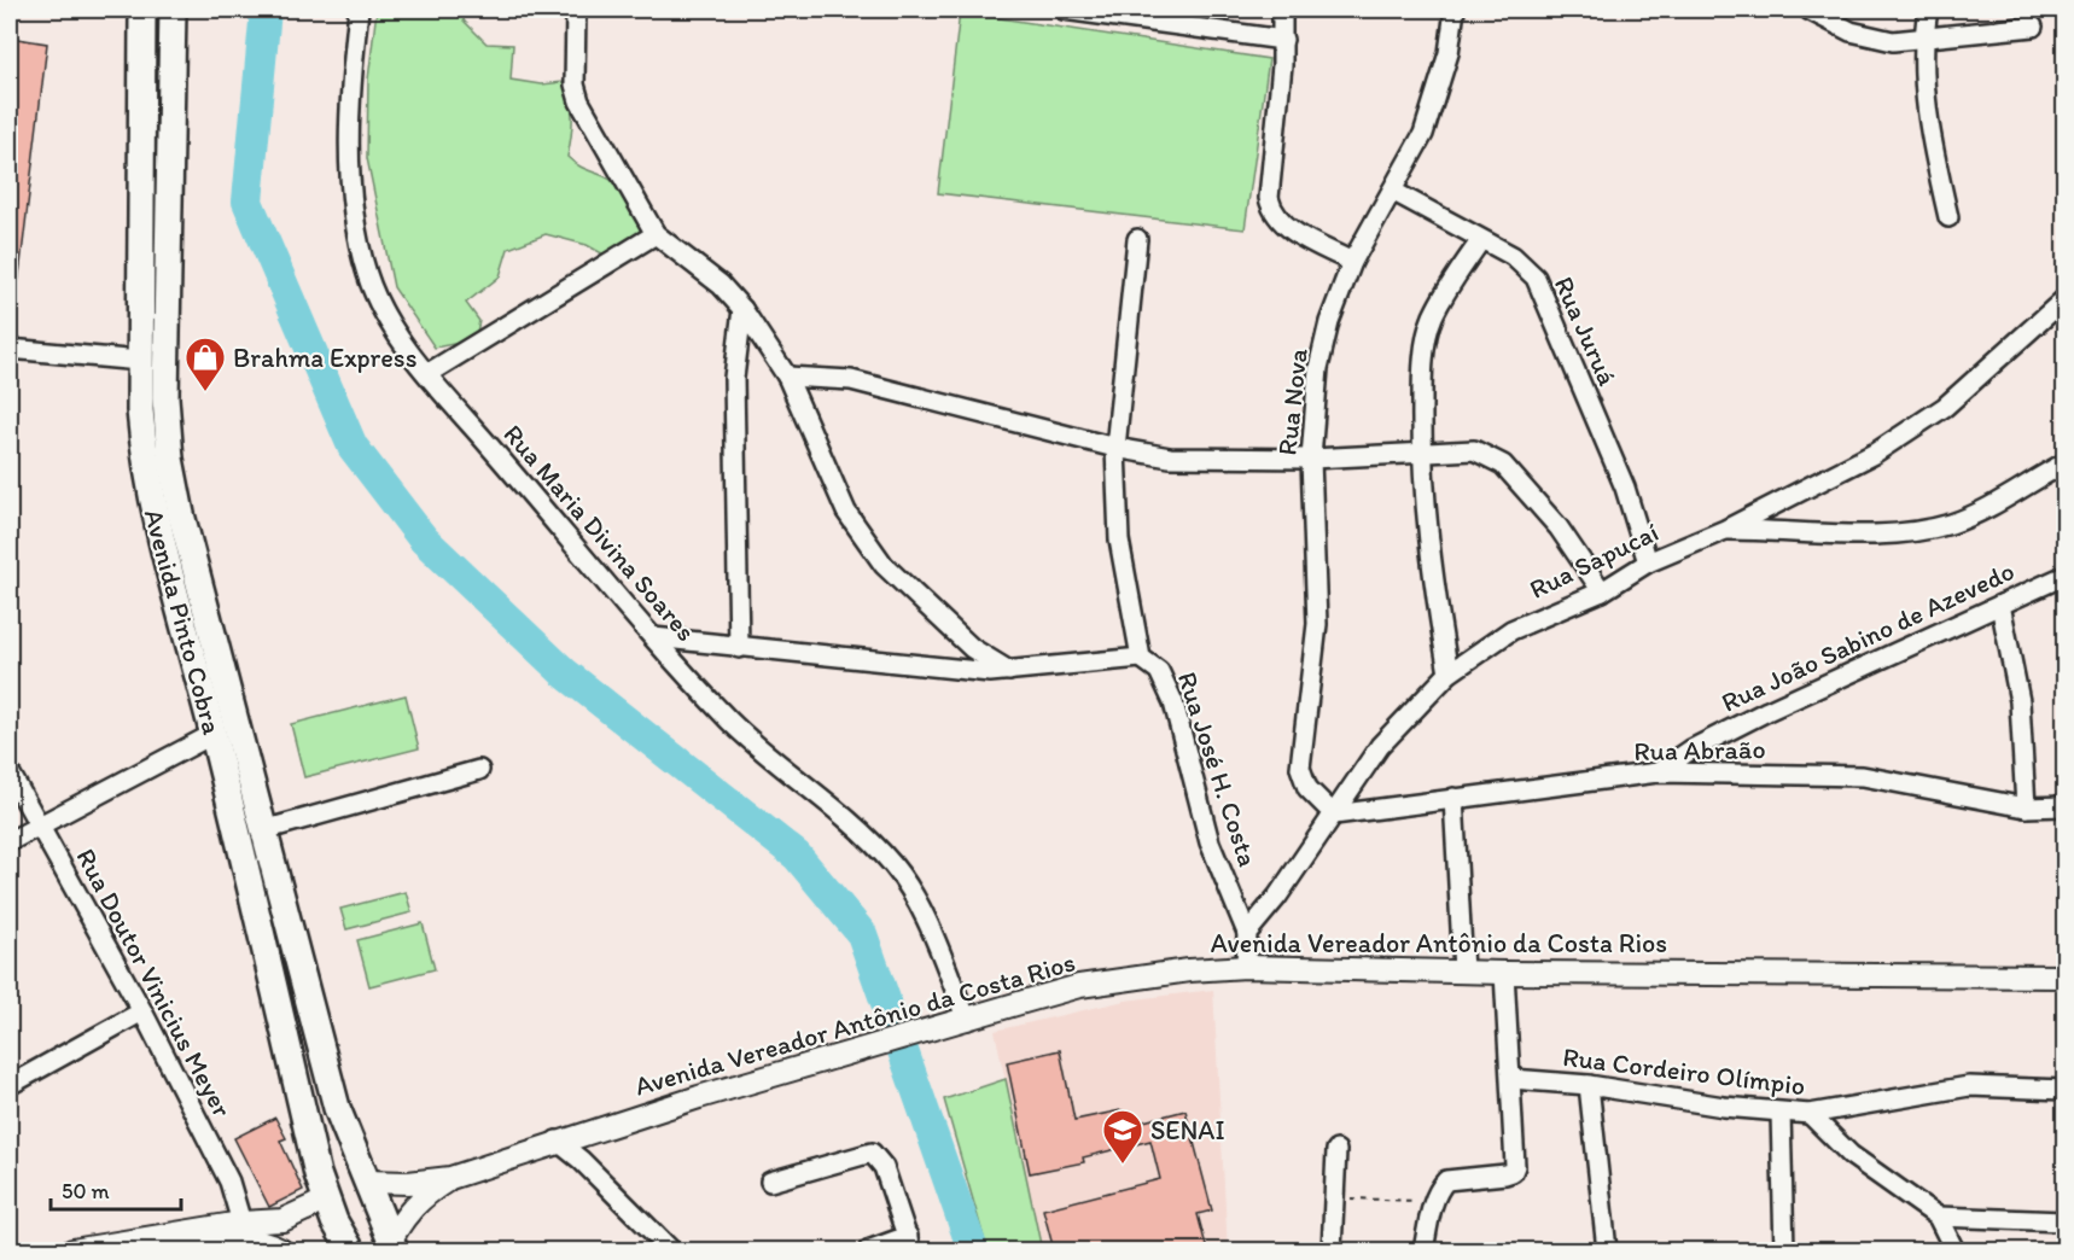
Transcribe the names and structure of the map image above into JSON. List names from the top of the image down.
{
  "streets": {
    "highway": ["Avenida Pinto Cobra"],
    "main road": ["Avenida Vereador Antônio da Costa Rios"],
    "street": [
      "Rua Juruá",
      "Rua Nova",
      "Rua Maria Divina Soares",
      "Rua Sapucaí",
      "Rua João Sabino de Azevedo",
      "Rua Abraão",
      "Rua José H. Costa",
      "Rua Doutor Vinicius Meyer",
      "Rua Cordeiro Olímpio"
    ]
  },
  "crossings": [
    ["Rua Juruá", "Rua Nova"],
    ["Rua Juruá", "Rua Sapucaí"],
    ["Rua Nova", "Rua Sapucaí"],
    ["Rua Nova", "Rua Abraão"],
    ["Rua Maria Divina Soares", "Avenida Vereador Antônio da Costa Rios"],
    ["Rua Sapucaí", "Rua Abraão"],
    ["Rua Sapucaí", "Rua José H. Costa"],
    ["Avenida Pinto Cobra", "Avenida Vereador Antônio da Costa Rios"],
    ["Rua João Sabino de Azevedo", "Rua Abraão"]
  ],
  "places": {
    "shop": ["Brahma Express"],
    "school or university": ["SENAI"]
  },
  "scale_bar": "50 m"
}
